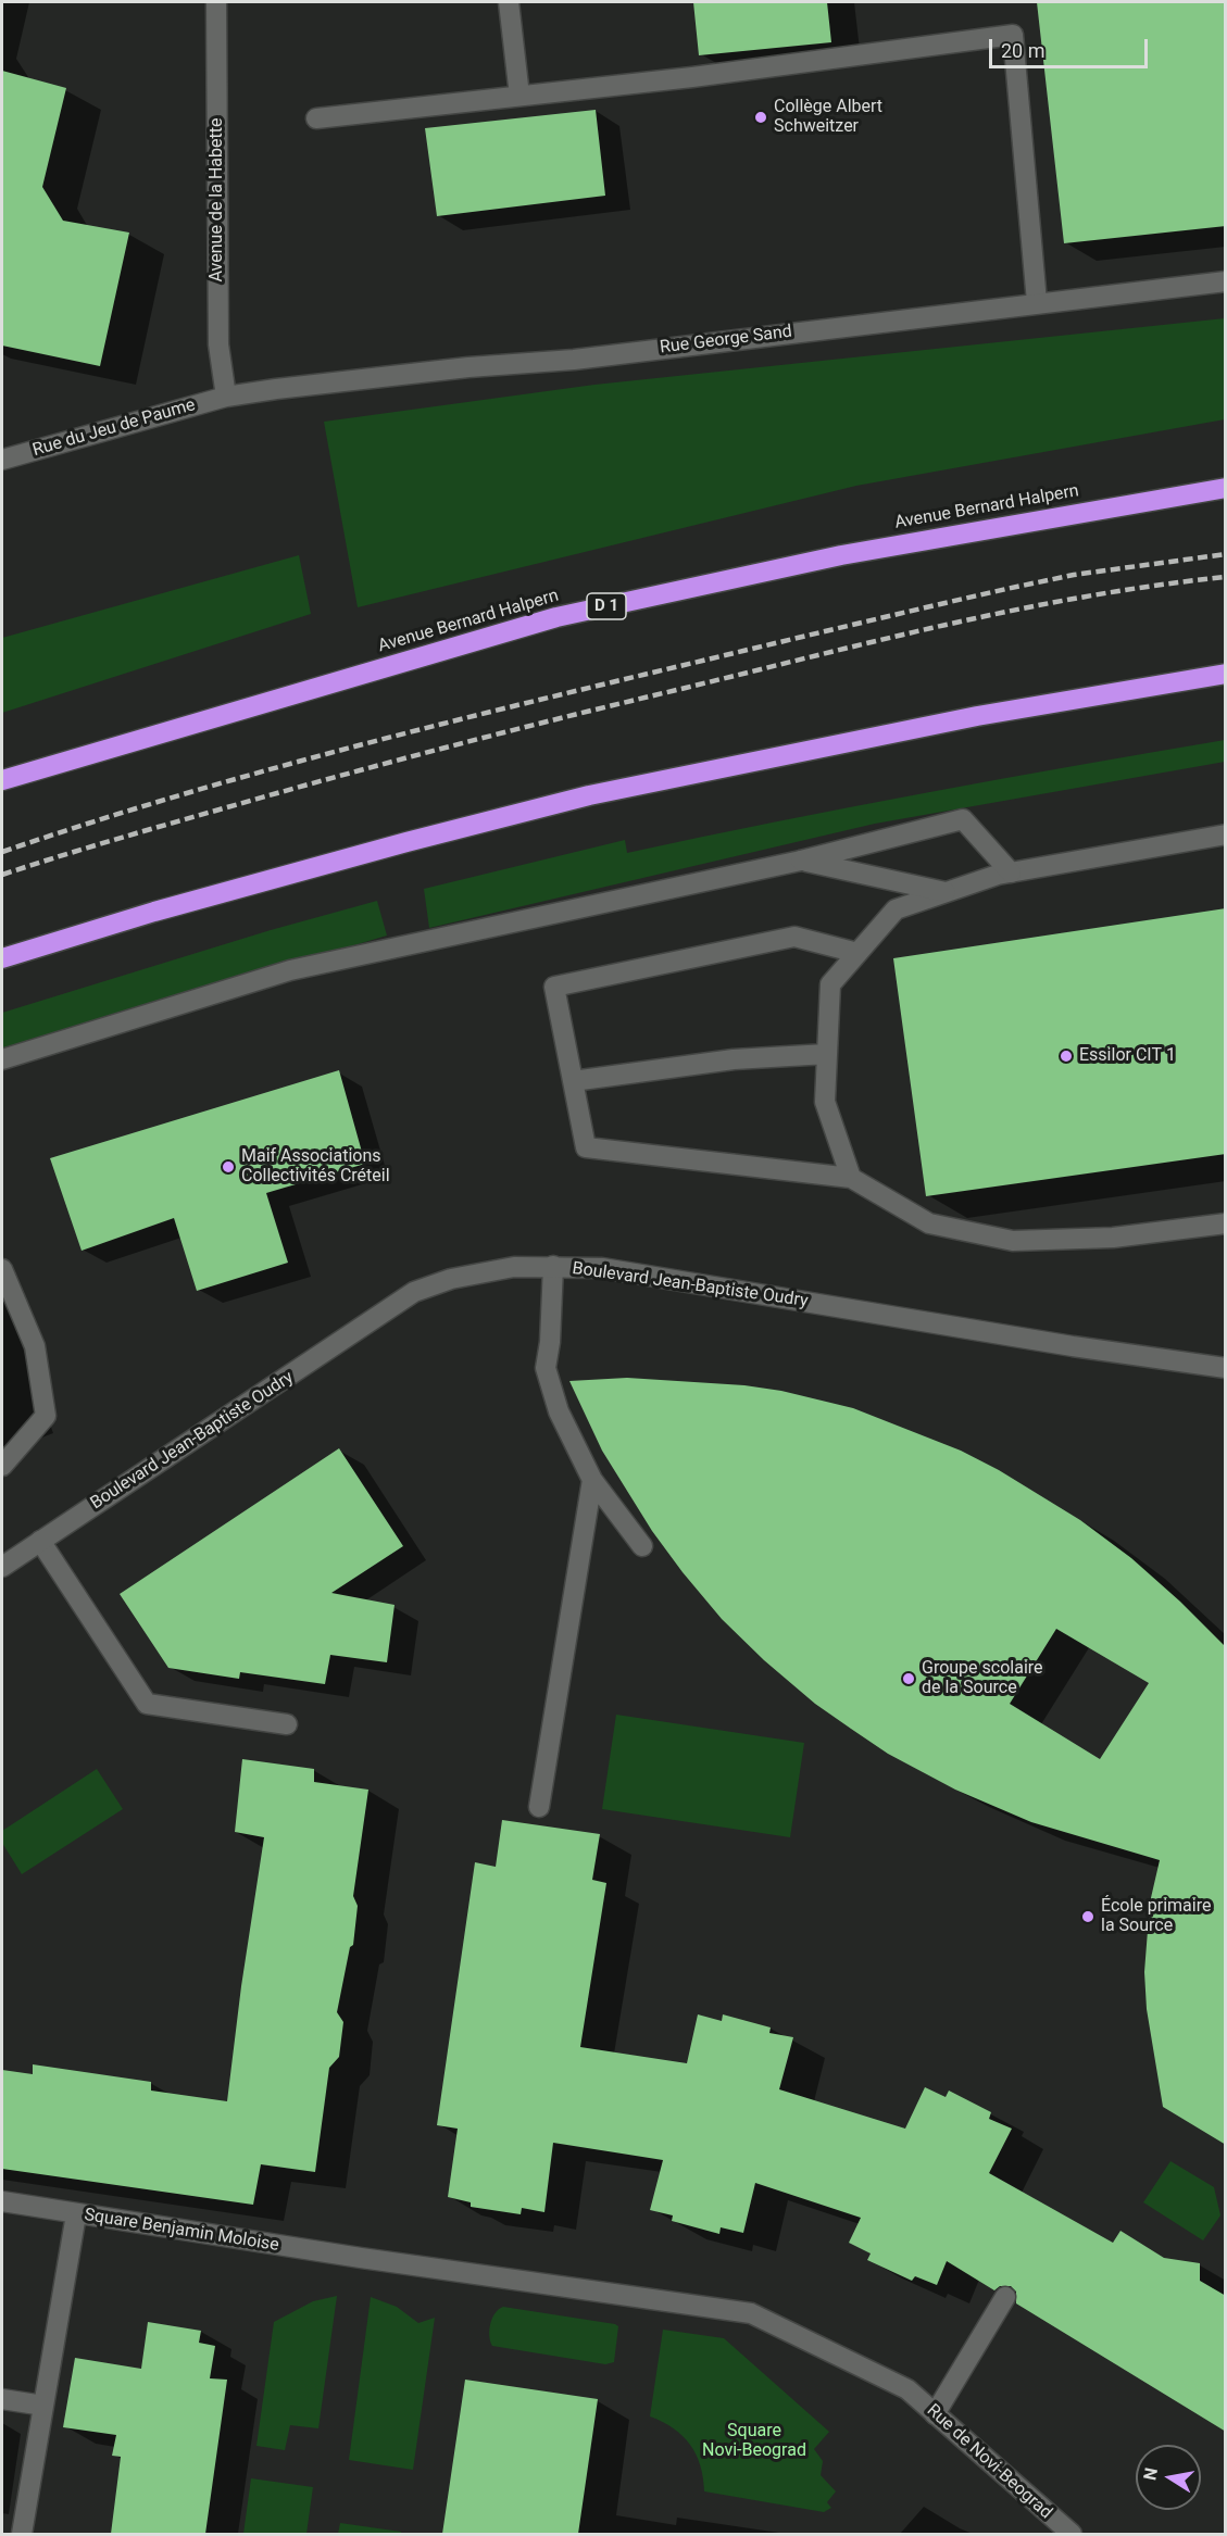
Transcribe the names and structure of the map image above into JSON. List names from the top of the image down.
{
  "streets": {
    "highway": ["Avenue Bernard Halpern", "D 1"],
    "street": [
      "Avenue de la Habette",
      "Rue George Sand",
      "Rue du Jeu de Paume",
      "Boulevard Jean-Baptiste Oudry",
      "Square Benjamin Moloise",
      "Rue de Novi-Beograd"
    ]
  },
  "crossings": [
    ["Avenue de la Habette", "Rue George Sand"],
    ["Avenue de la Habette", "Rue du Jeu de Paume"],
    ["Rue George Sand", "Rue du Jeu de Paume"],
    ["Square Benjamin Moloise", "Rue de Novi-Beograd"]
  ],
  "parks": ["Square Novi-Beograd"],
  "places": [
    "Collège Albert Schweitzer",
    "Essilor CIT 1",
    "Maif Associations Collectivités Créteil",
    "Groupe scolaire de la Source",
    "École primaire la Source"
  ],
  "scale_bar": "20 m",
  "north": "left"
}
